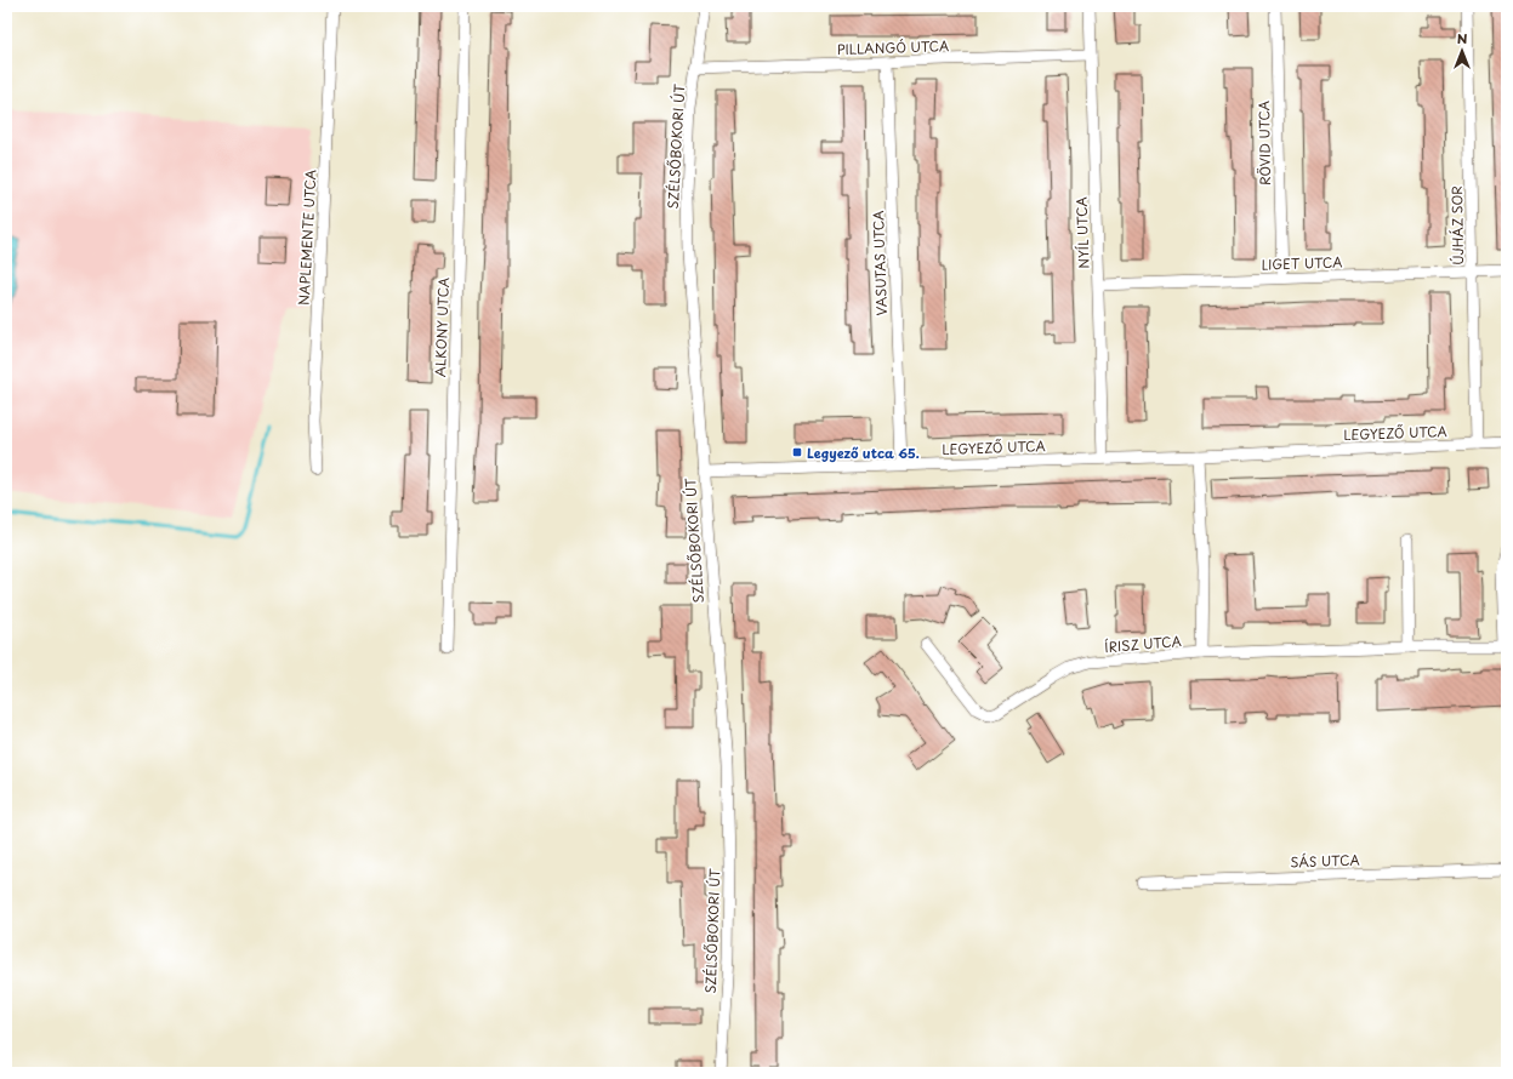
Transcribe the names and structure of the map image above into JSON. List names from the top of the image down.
{
  "streets": {
    "street": [
      "PILLANGÓ UTCA",
      "RÖVID UTCA",
      "SZÉLSŐBOKORI ÚT",
      "ÚJHÁZ SOR",
      "NYÍL UTCA",
      "NAPLEMENTE UTCA",
      "VASUTAS UTCA",
      "LIGET UTCA",
      "ALKONY UTCA",
      "LEGYEZŐ UTCA",
      "ÍRISZ UTCA",
      "SÁS UTCA"
    ]
  },
  "crossings": [
    ["PILLANGÓ UTCA", "SZÉLSŐBOKORI ÚT"],
    ["PILLANGÓ UTCA", "NYÍL UTCA"],
    ["PILLANGÓ UTCA", "VASUTAS UTCA"],
    ["RÖVID UTCA", "LIGET UTCA"],
    ["SZÉLSŐBOKORI ÚT", "LEGYEZŐ UTCA"],
    ["ÚJHÁZ SOR", "LIGET UTCA"],
    ["ÚJHÁZ SOR", "LEGYEZŐ UTCA"],
    ["NYÍL UTCA", "LIGET UTCA"],
    ["NYÍL UTCA", "LEGYEZŐ UTCA"],
    ["VASUTAS UTCA", "LEGYEZŐ UTCA"]
  ],
  "places": {
    "transit": ["Legyező utca 65."]
  },
  "north": "top"
}
